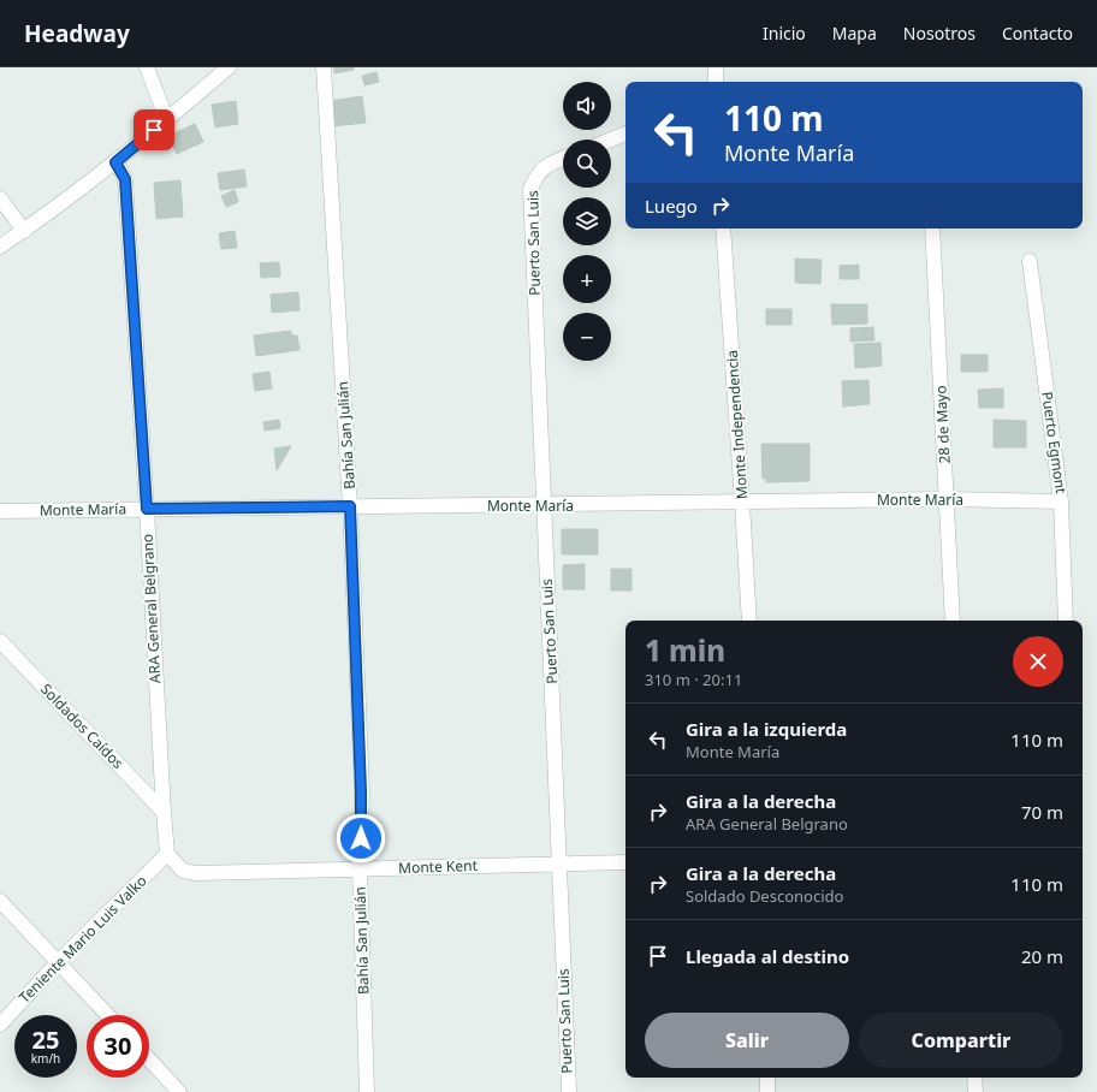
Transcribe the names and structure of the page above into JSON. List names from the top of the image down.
{
  "streets": {
    "street": [
      "Puerto San Luis",
      "Monte Independencia",
      "28 de Mayo",
      "Bahía San Julián",
      "Puerto Egmont",
      "Monte María",
      "ARA General Belgrano",
      "Soldados Caídos",
      "Monte Kent",
      "Teniente Mario Luis Valko"
    ]
  },
  "crossings": [
    ["Puerto San Luis", "Monte María"],
    ["Puerto San Luis", "Monte Kent"],
    ["Monte Independencia", "Monte María"],
    ["28 de Mayo", "Monte María"],
    ["Bahía San Julián", "Monte María"],
    ["Bahía San Julián", "Monte Kent"],
    ["Puerto Egmont", "Monte María"],
    ["Monte María", "ARA General Belgrano"],
    ["ARA General Belgrano", "Soldados Caídos"],
    ["ARA General Belgrano", "Monte Kent"],
    ["ARA General Belgrano", "Teniente Mario Luis Valko"],
    ["Monte Kent", "Teniente Mario Luis Valko"]
  ],
  "page": {
    "header": "Headway",
    "nav": [
      "Inicio",
      "Mapa",
      "Nosotros",
      "Contacto"
    ],
    "map_buttons": ["+", "−"],
    "turn": ["110 m", "Monte María"],
    "then": "Luego",
    "heading": ["1 min", "310 m · 20:11"],
    "list": [
      {
        "name": "Gira a la izquierda",
        "note": "Monte María",
        "value": "110 m"
      },
      {
        "name": "Gira a la derecha",
        "note": "ARA General Belgrano",
        "value": "70 m"
      },
      {
        "name": "Gira a la derecha",
        "note": "Soldado Desconocido",
        "value": "110 m"
      },
      {
        "name": "Llegada al destino",
        "value": "20 m"
      }
    ],
    "buttons": ["Salir", "Compartir"],
    "speed": "25 km/h",
    "limit": "30"
  }
}
